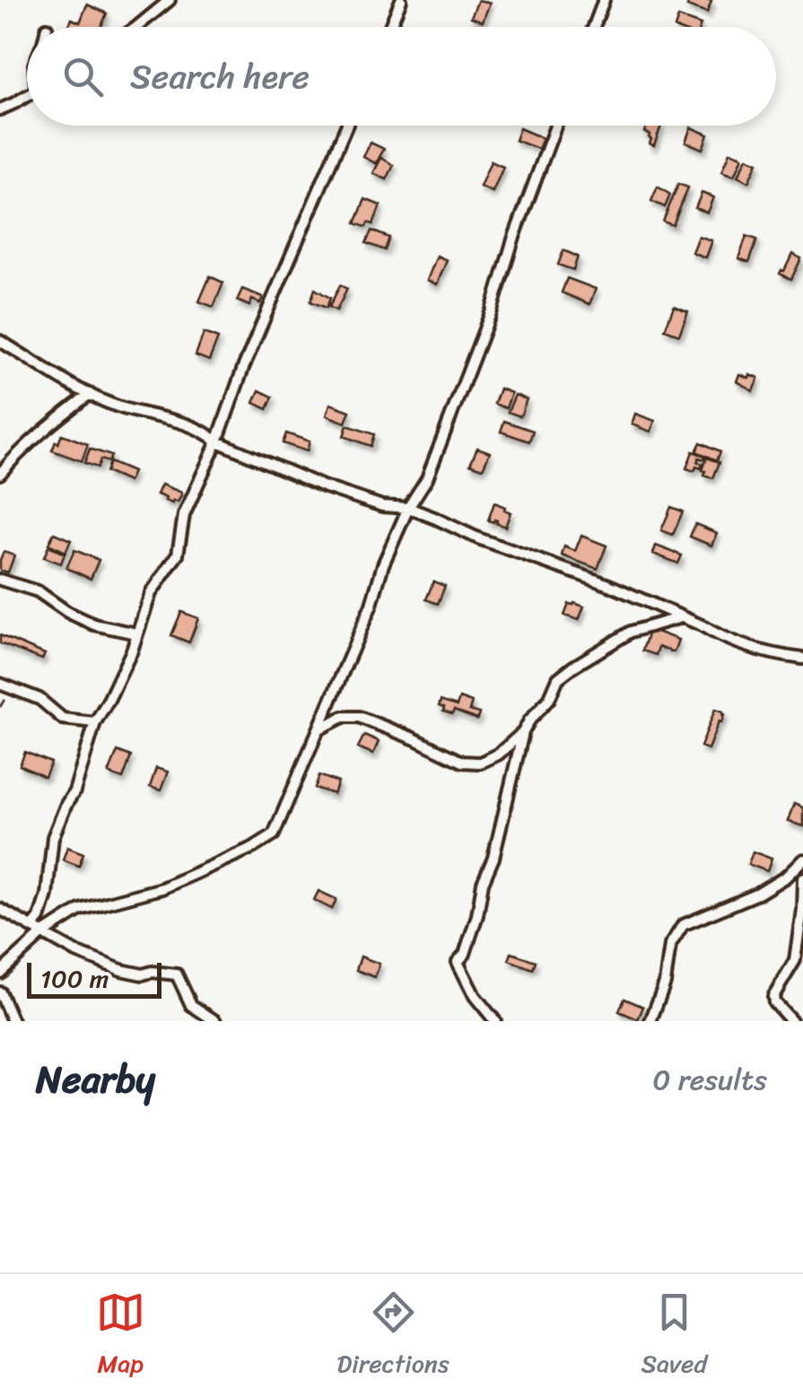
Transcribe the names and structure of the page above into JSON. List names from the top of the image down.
{
  "scale_bar": "100 m",
  "page": {
    "search": "Search here",
    "scale": "100 m",
    "heading": ["Nearby", "0 results"],
    "nav": ["Map", "Directions", "Saved"]
  }
}
